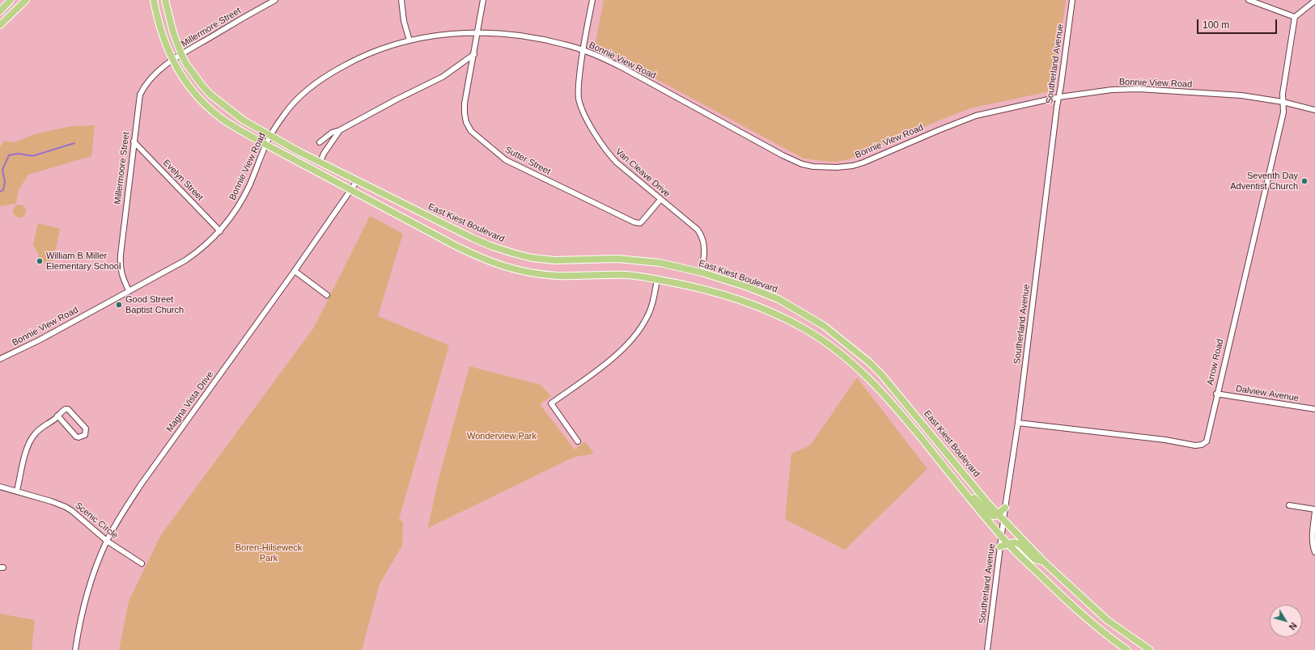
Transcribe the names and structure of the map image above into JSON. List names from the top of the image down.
{
  "streets": {
    "main road": ["East Kiest Boulevard"],
    "street": [
      "Millermore Street",
      "Bonnie View Road",
      "Southerland Avenue",
      "Sutter Street",
      "Millermoore Street",
      "Van Cleave Drive",
      "Evelyn Street",
      "Arrow Road",
      "Dalview Avenue",
      "Magna Vista Drive",
      "Scenic Circle"
    ]
  },
  "crossings": [
    ["Millermore Street", "Millermoore Street"],
    ["Millermore Street", "East Kiest Boulevard"],
    ["Bonnie View Road", "Southerland Avenue"],
    ["Bonnie View Road", "Sutter Street"],
    ["Bonnie View Road", "Millermoore Street"],
    ["Bonnie View Road", "Van Cleave Drive"],
    ["Bonnie View Road", "Evelyn Street"],
    ["Bonnie View Road", "East Kiest Boulevard"],
    ["Bonnie View Road", "Arrow Road"],
    ["Southerland Avenue", "East Kiest Boulevard"],
    ["Southerland Avenue", "Arrow Road"],
    ["Sutter Street", "Van Cleave Drive"],
    ["Millermoore Street", "Evelyn Street"],
    ["Van Cleave Drive", "East Kiest Boulevard"],
    ["East Kiest Boulevard", "Magna Vista Drive"],
    ["Arrow Road", "Dalview Avenue"],
    ["Magna Vista Drive", "Scenic Circle"]
  ],
  "parks": ["Wonderview Park", "Boren-Hilseweck Park"],
  "places": ["Seventh Day Adventist Church", "William B Miller Elementary School", "Good Street Baptist Church"],
  "scale_bar": "100 m",
  "north": "bottom right"
}
